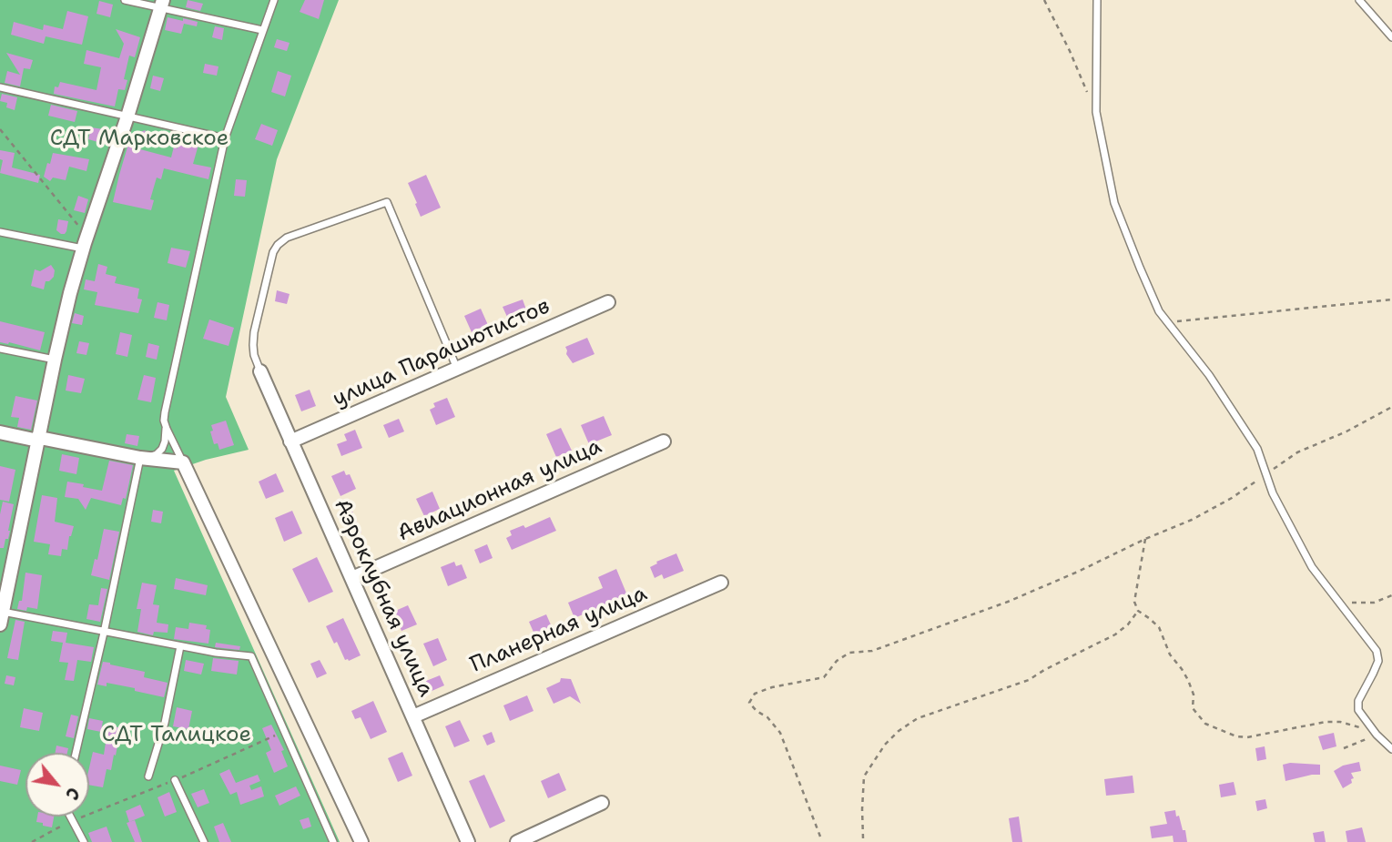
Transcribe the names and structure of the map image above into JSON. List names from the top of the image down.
{
  "streets": {
    "street": [
      "улица Парашютистов",
      "Авиационная улица",
      "Аэроклубная улица",
      "Планерная улица"
    ]
  },
  "crossings": [
    ["улица Парашютистов", "Аэроклубная улица"],
    ["Авиационная улица", "Аэроклубная улица"],
    ["Аэроклубная улица", "Планерная улица"]
  ],
  "parks": ["СДТ Марковское", "СДТ Талицкое"],
  "north": "bottom right"
}
